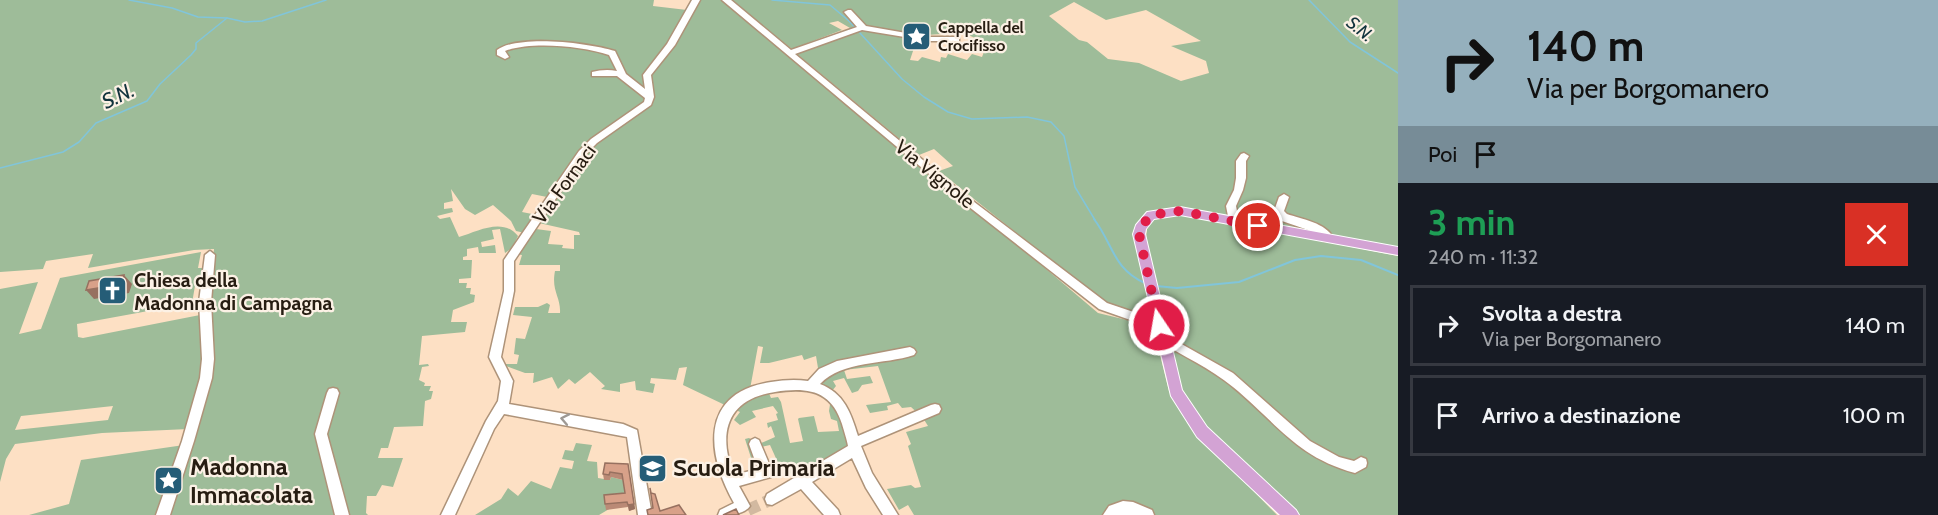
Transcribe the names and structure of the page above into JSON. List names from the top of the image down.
{
  "streets": {
    "street": ["Via Vignole", "Via Fornaci"]
  },
  "water": ["S.N."],
  "places": {
    "place": ["Cappella del Crocifisso", "Madonna Immacolata"],
    "church": ["Chiesa della Madonna di Campagna"],
    "school or university": ["Scuola Primaria"]
  },
  "page": {
    "turn": ["140 m", "Via per Borgomanero"],
    "then": "Poi",
    "heading": ["3 min", "240 m · 11:32"],
    "list": [
      {
        "name": "Svolta a destra",
        "note": "Via per Borgomanero",
        "value": "140 m"
      },
      {
        "name": "Arrivo a destinazione",
        "value": "100 m"
      }
    ]
  }
}
